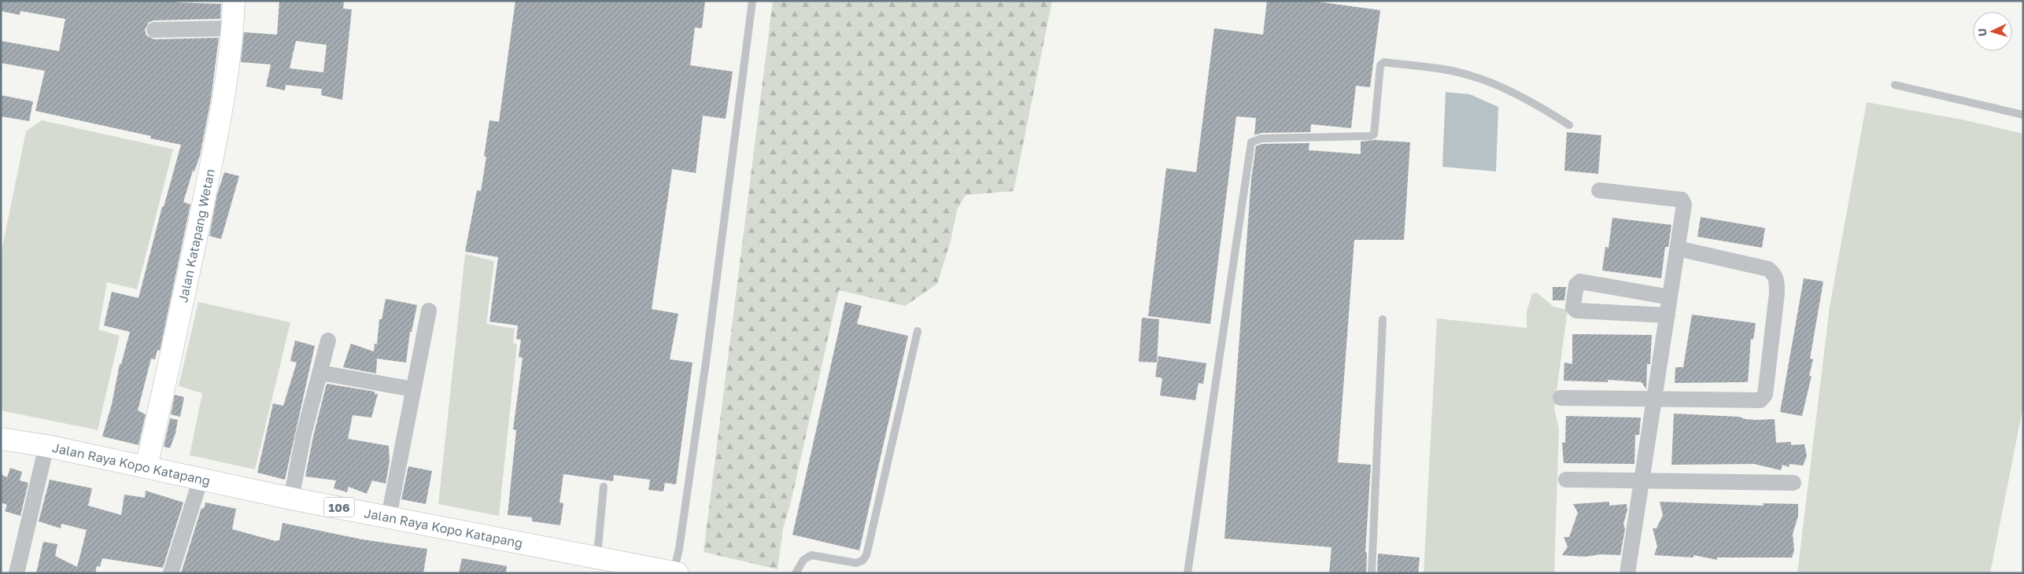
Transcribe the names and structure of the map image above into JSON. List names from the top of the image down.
{
  "streets": {
    "main road": ["Jalan Katapang Wetan", "Jalan Raya Kopo Katapang", "106"]
  },
  "crossings": [
    ["Jalan Katapang Wetan", "Jalan Raya Kopo Katapang"]
  ],
  "north": "left"
}
